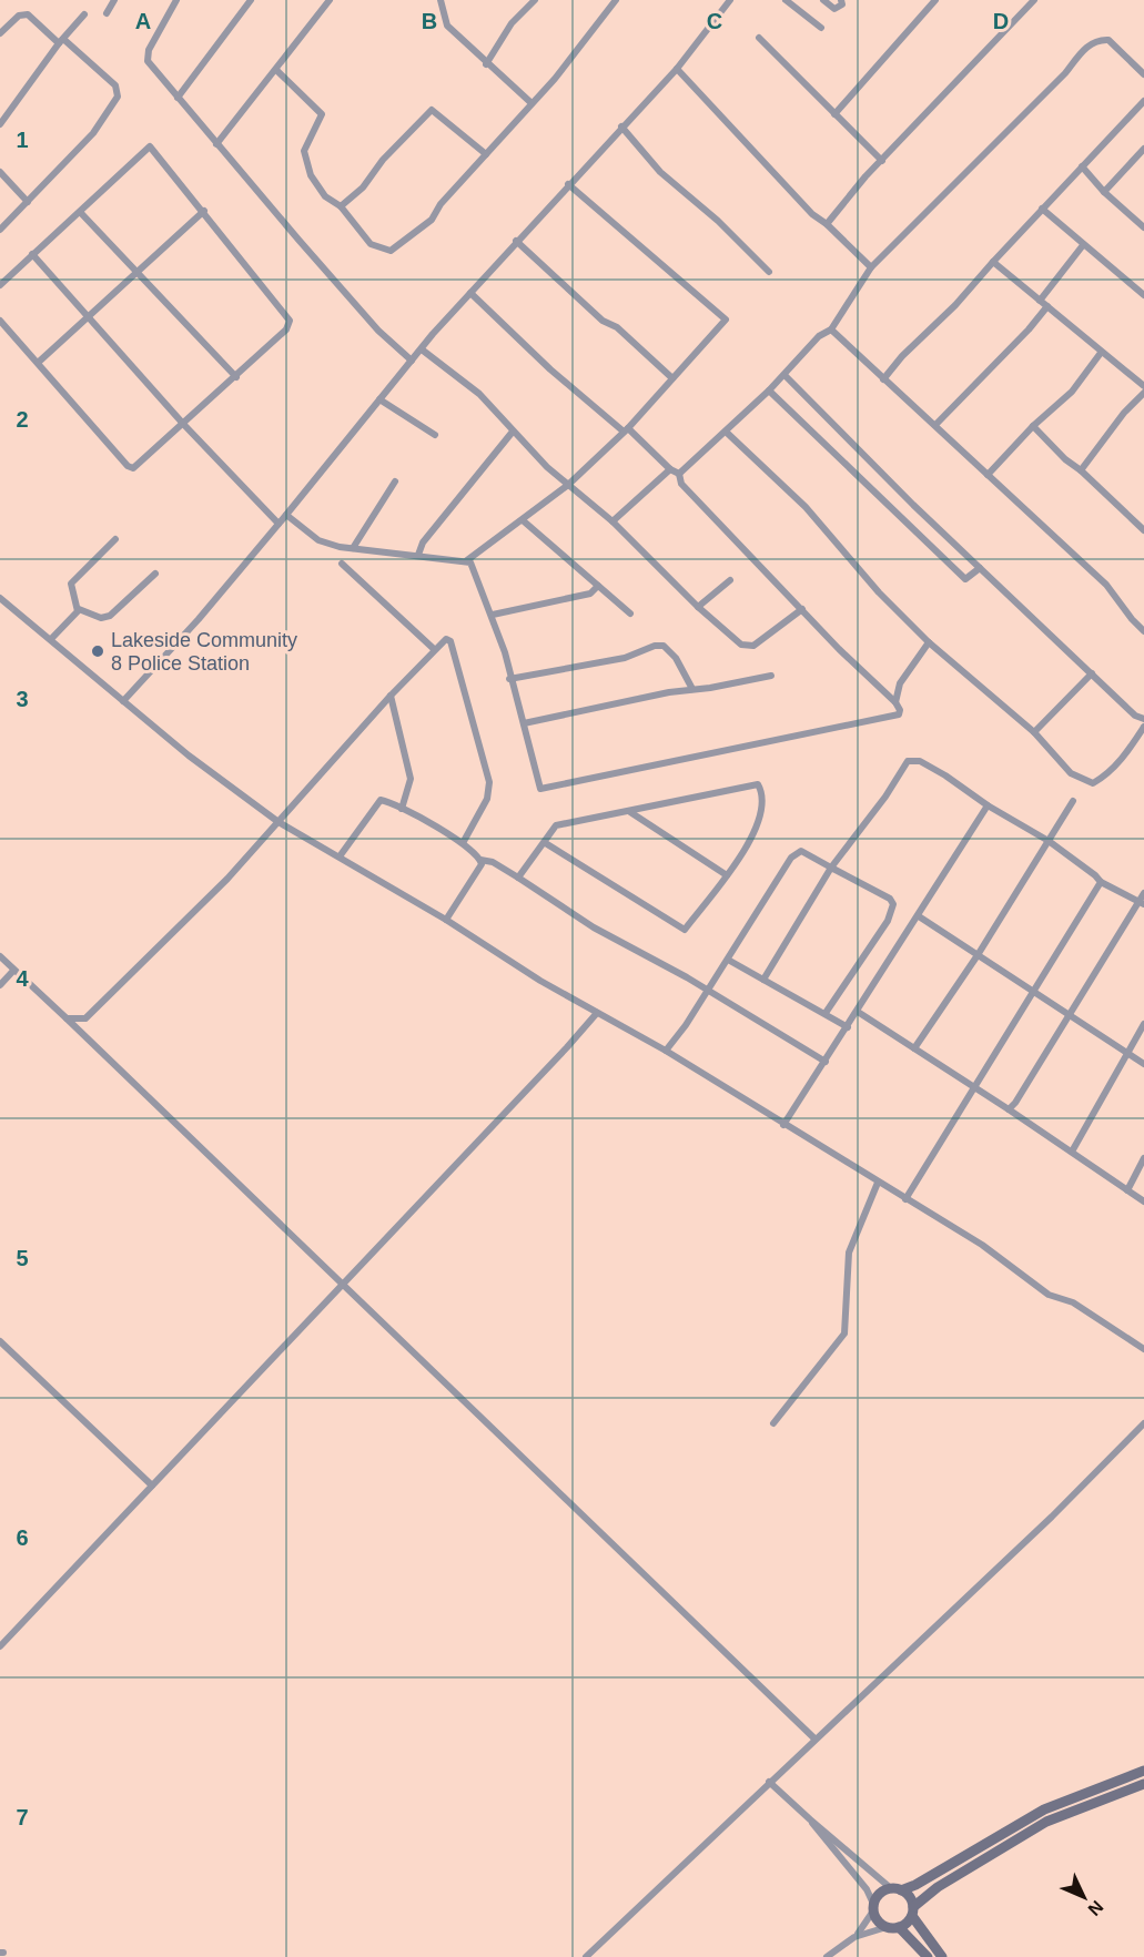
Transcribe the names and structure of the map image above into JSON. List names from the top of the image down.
{
  "places": ["Lakeside Community 8 Police Station"],
  "north": "bottom right",
  "grid": {
    "columns": [
      "A",
      "B",
      "C",
      "D"
    ],
    "rows": [
      "1",
      "2",
      "3",
      "4",
      "5",
      "6",
      "7"
    ]
  }
}
